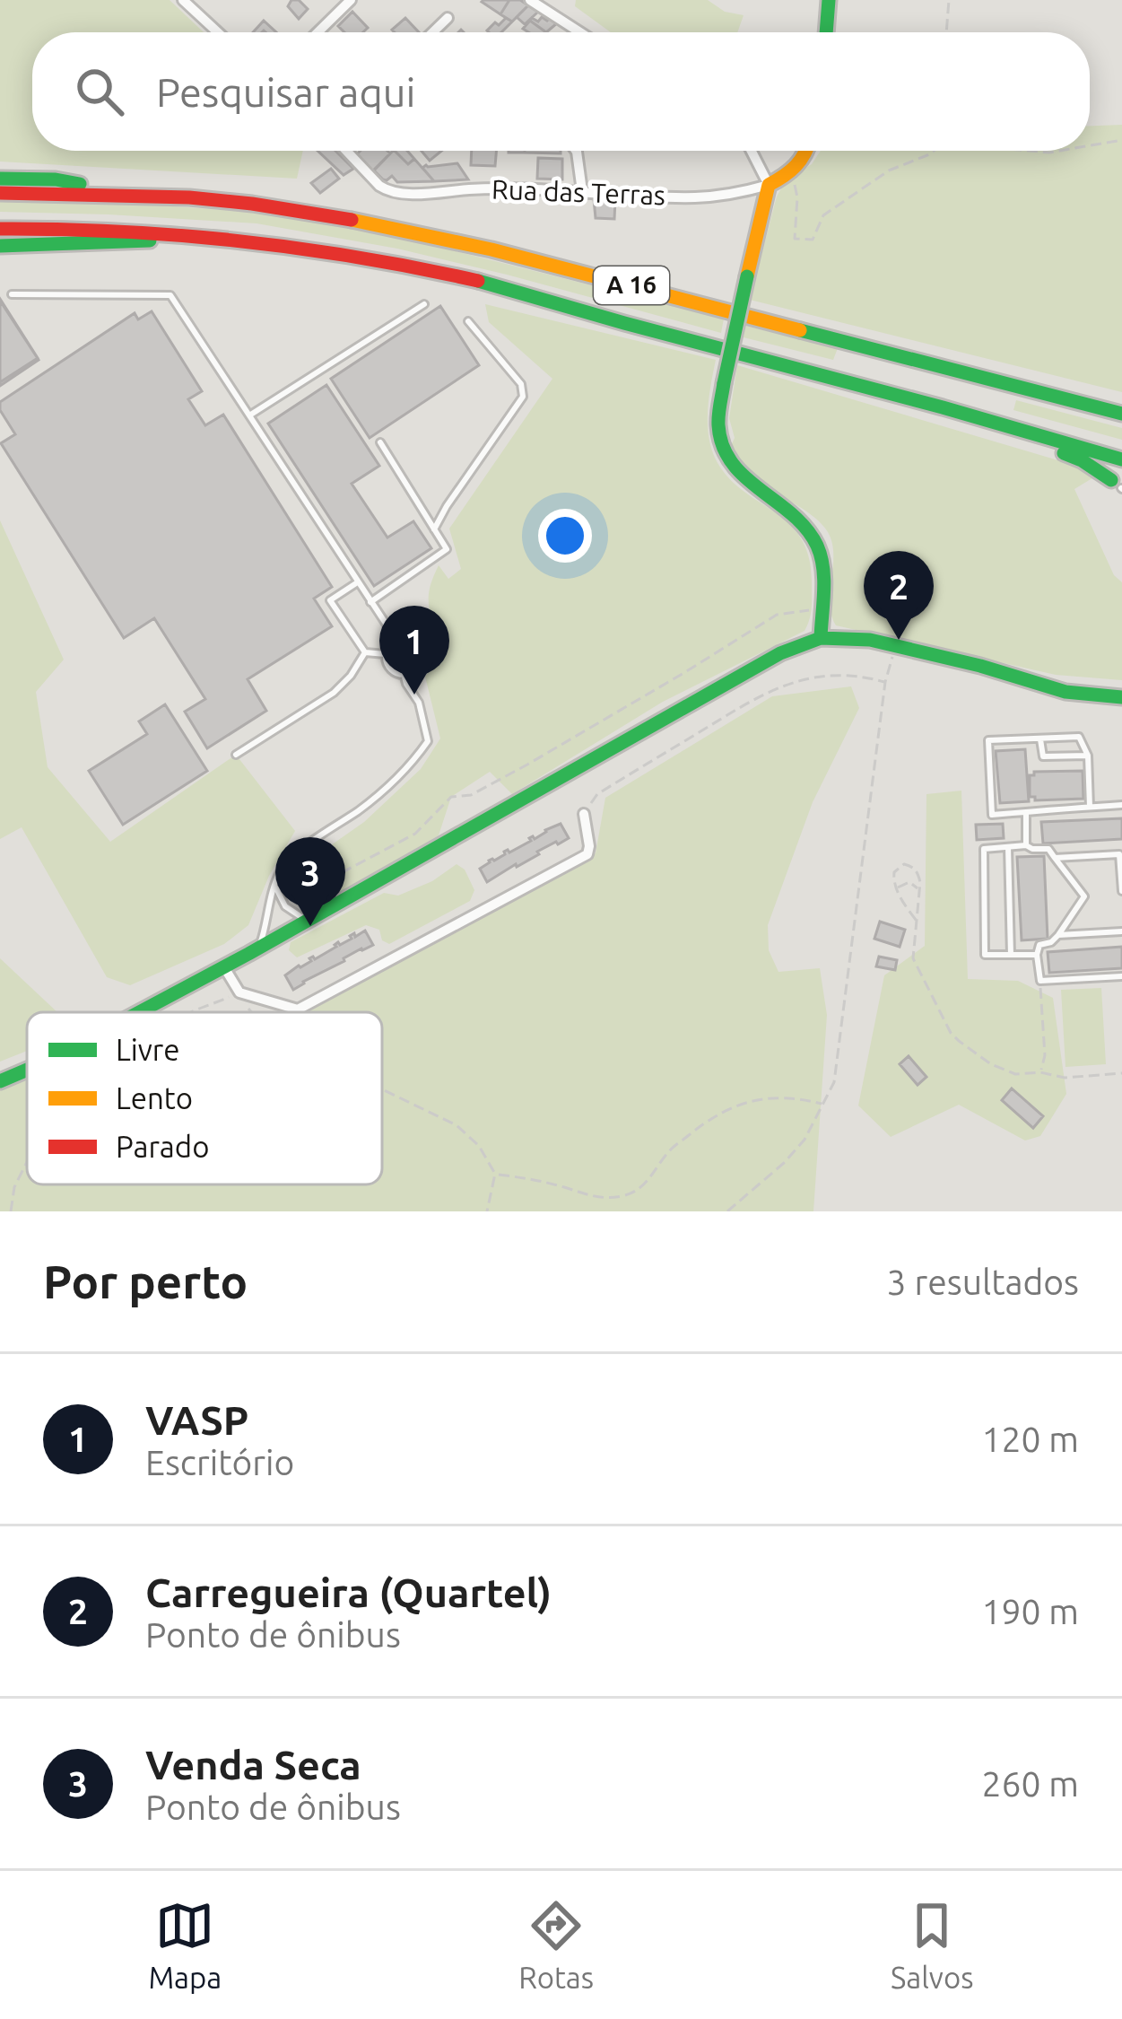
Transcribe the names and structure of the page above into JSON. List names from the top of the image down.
{
  "streets": {
    "main road": ["A 16"],
    "street": ["Rua das Terras"]
  },
  "legend": ["Livre", "Lento", "Parado"],
  "page": {
    "search": "Pesquisar aqui",
    "pins": ["2", "1", "3"],
    "heading": ["Por perto", "3 resultados"],
    "list": [
      {
        "mark": "1",
        "name": "VASP",
        "note": "Escritório",
        "value": "120 m"
      },
      {
        "mark": "2",
        "name": "Carregueira (Quartel)",
        "note": "Ponto de ônibus",
        "value": "190 m"
      },
      {
        "mark": "3",
        "name": "Venda Seca",
        "note": "Ponto de ônibus",
        "value": "260 m"
      }
    ],
    "nav": ["Mapa", "Rotas", "Salvos"]
  }
}
